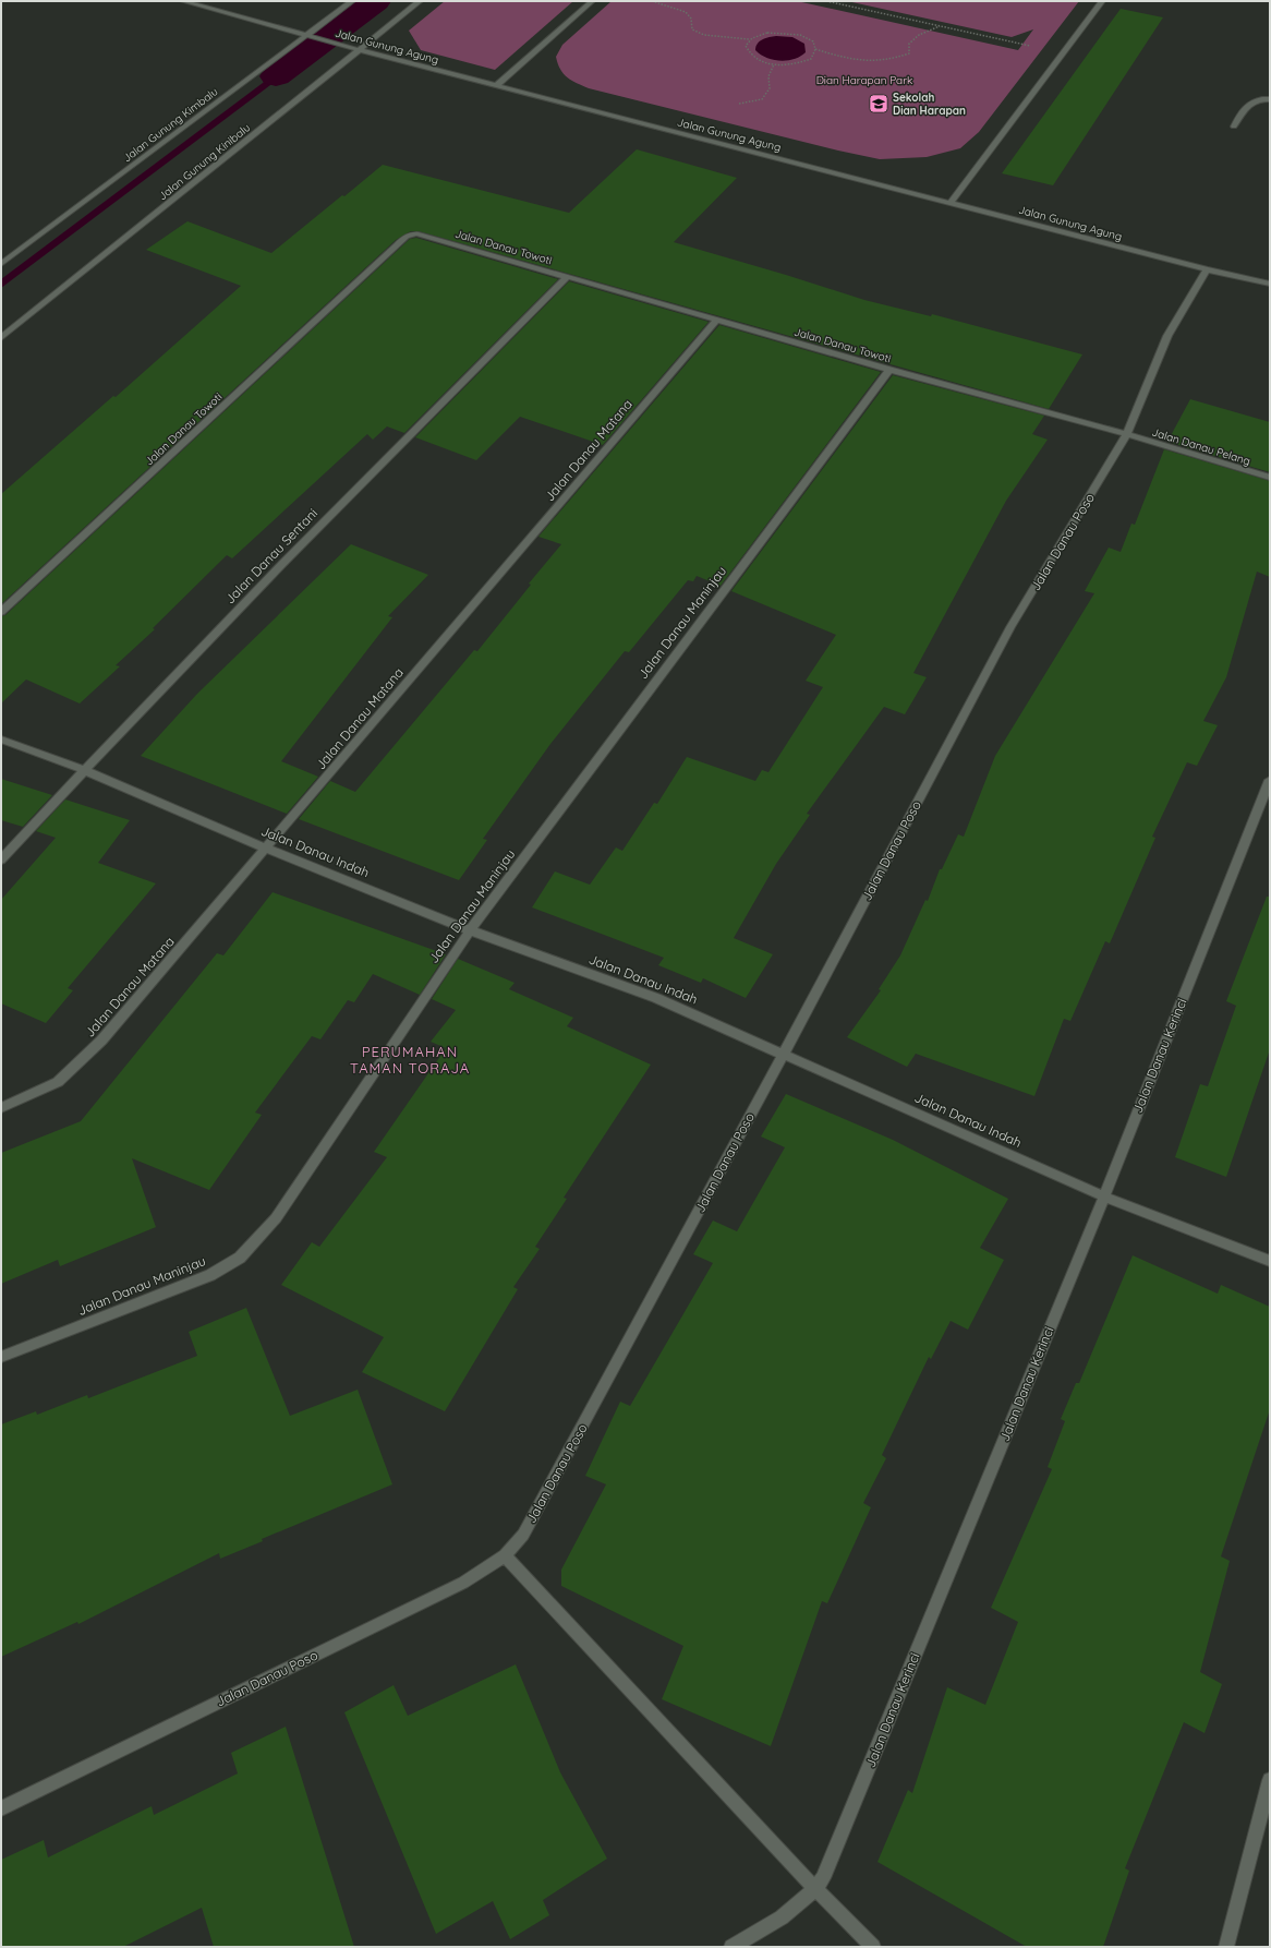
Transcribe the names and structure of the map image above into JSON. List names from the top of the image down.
{
  "streets": {
    "street": [
      "Jalan Gunung Agung",
      "Jalan Gunung Kimbalu",
      "Jalan Gunung Kinibalu",
      "Jalan Danau Towoti",
      "Jalan Danau Pelang",
      "Jalan Danau Matana",
      "Jalan Danau Poso",
      "Jalan Danau Sentani",
      "Jalan Danau Maninjau",
      "Jalan Danau Indah",
      "Jalan Danau Kerinci"
    ]
  },
  "crossings": [
    ["Jalan Gunung Agung", "Jalan Gunung Kimbalu"],
    ["Jalan Gunung Agung", "Jalan Gunung Kinibalu"],
    ["Jalan Gunung Agung", "Jalan Danau Poso"],
    ["Jalan Danau Towoti", "Jalan Danau Pelang"],
    ["Jalan Danau Towoti", "Jalan Danau Matana"],
    ["Jalan Danau Towoti", "Jalan Danau Poso"],
    ["Jalan Danau Towoti", "Jalan Danau Sentani"],
    ["Jalan Danau Towoti", "Jalan Danau Maninjau"],
    ["Jalan Danau Pelang", "Jalan Danau Poso"],
    ["Jalan Danau Matana", "Jalan Danau Indah"],
    ["Jalan Danau Poso", "Jalan Danau Indah"],
    ["Jalan Danau Sentani", "Jalan Danau Indah"],
    ["Jalan Danau Maninjau", "Jalan Danau Indah"],
    ["Jalan Danau Indah", "Jalan Danau Kerinci"]
  ],
  "districts": ["PERUMAHAN TAMAN TORAJA"],
  "parks": ["Dian Harapan Park"],
  "places": {
    "school or university": ["Sekolah Dian Harapan"]
  }
}
